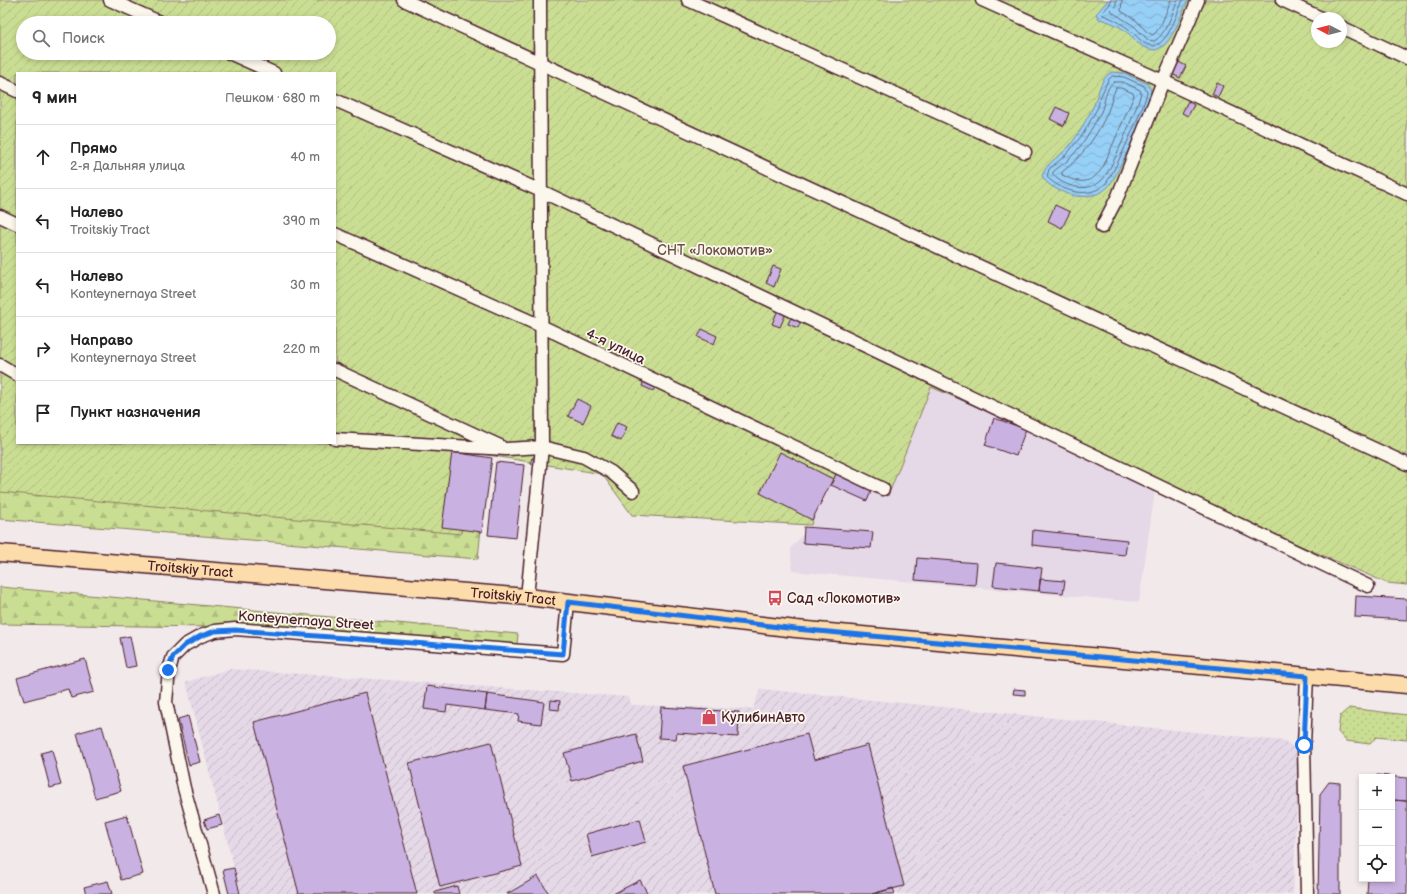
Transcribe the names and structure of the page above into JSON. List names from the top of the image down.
{
  "streets": {
    "main road": ["Troitskiy Tract"],
    "street": ["4-я улица", "Konteynernaya Street"]
  },
  "crossings": [
    ["Troitskiy Tract", "Konteynernaya Street"]
  ],
  "parks": ["СНТ «Локомотив»"],
  "places": {
    "bus stop": ["Сад «Локомотив»"],
    "shop": ["КулибинАвто"]
  },
  "north": "left",
  "page": {
    "search": "Поиск",
    "heading": ["9 мин", "Пешком · 680 m"],
    "list": [
      ["Прямо", "2-я Дальняя улица", "40 m"],
      ["Налево", "Troitskiy Tract", "390 m"],
      ["Налево", "Konteynernaya Street", "30 m"],
      ["Направо", "Konteynernaya Street", "220 m"],
      "Пункт назначения"
    ],
    "map_buttons": ["+", "−"]
  }
}
